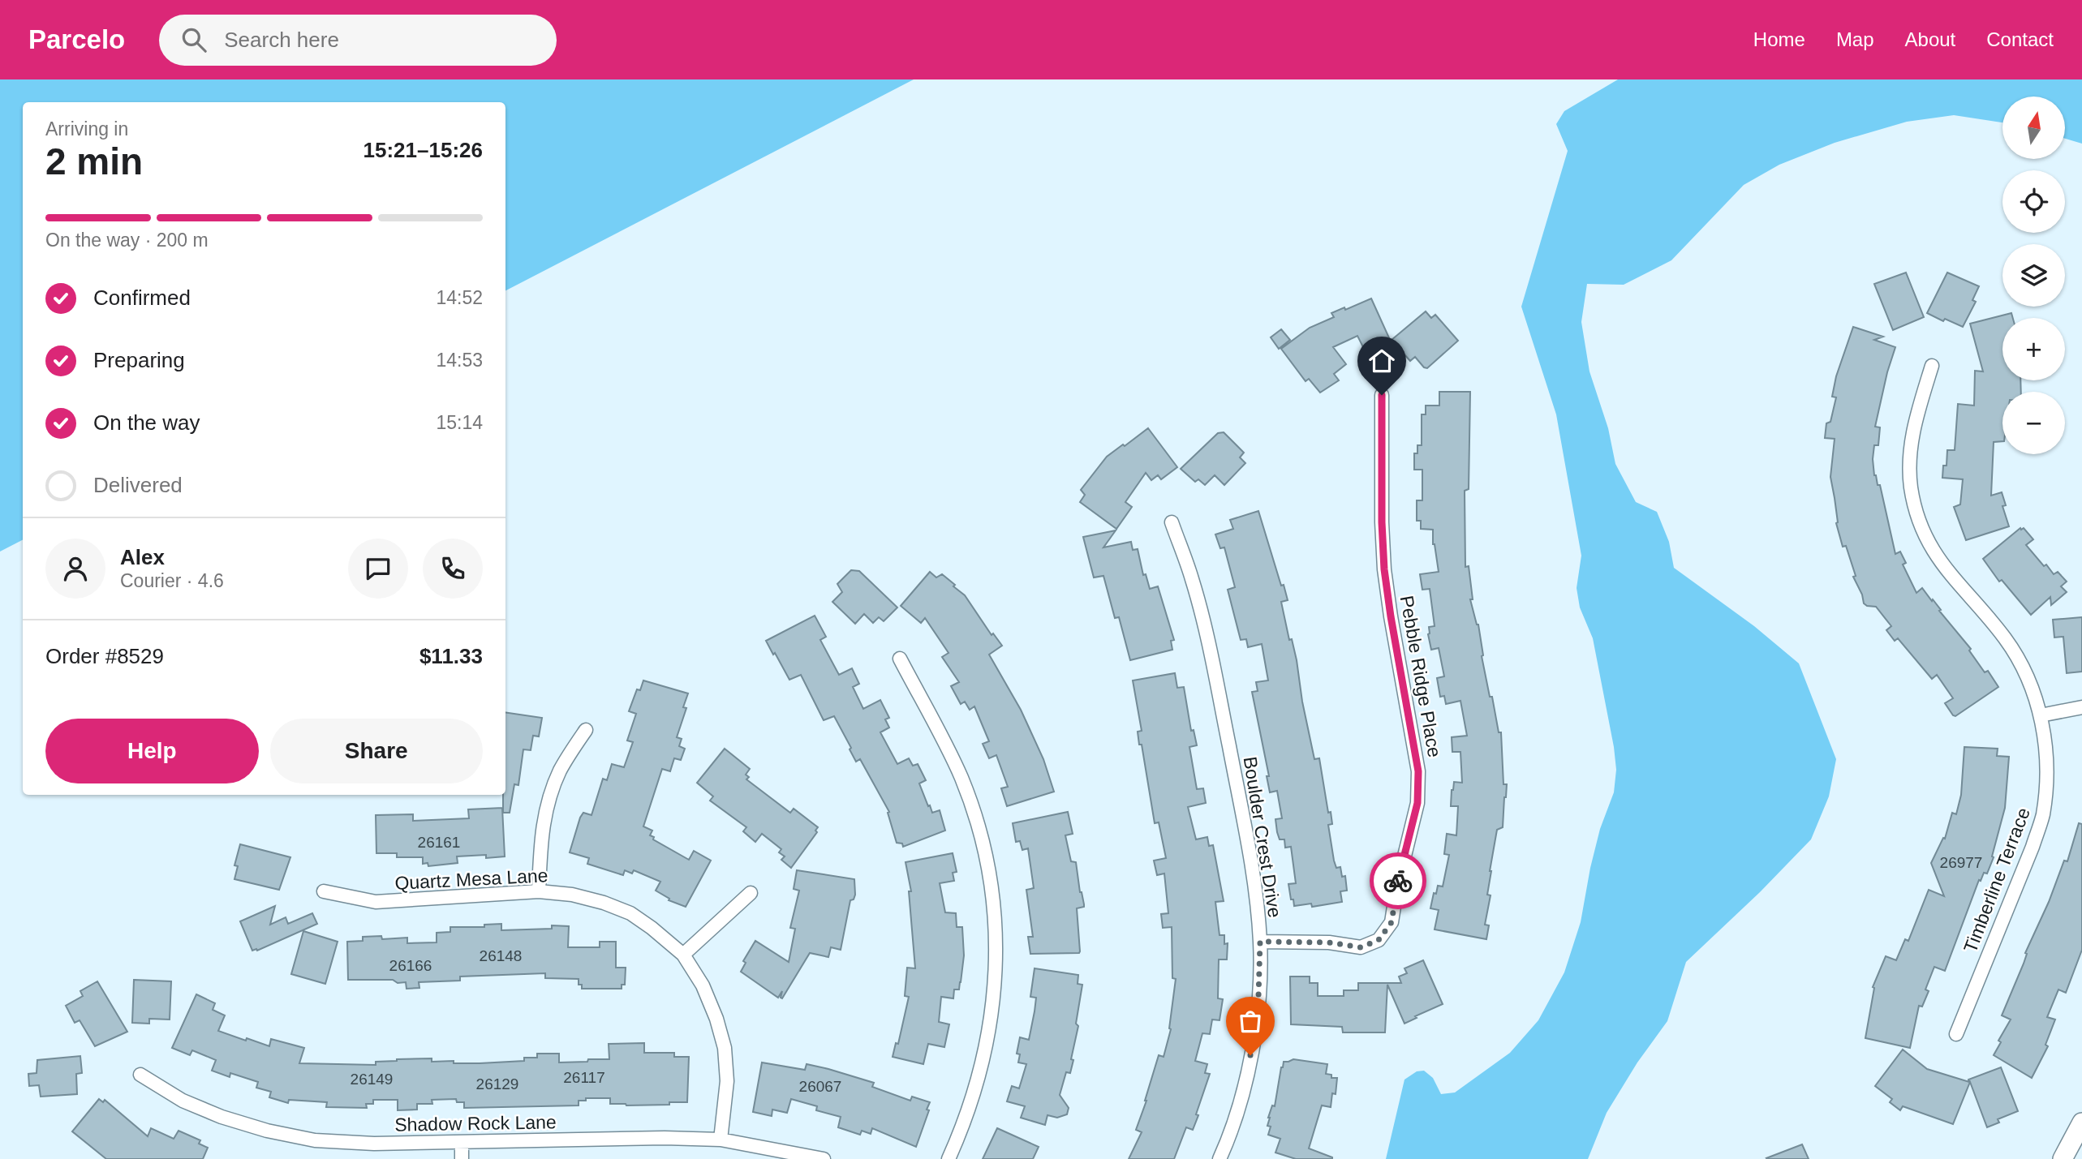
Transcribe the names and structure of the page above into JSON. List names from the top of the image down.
{
  "streets": {
    "street": [
      "Pebble Ridge Place",
      "Boulder Crest Drive",
      "Quartz Mesa Lane",
      "Timberline Terrace",
      "Shadow Rock Lane"
    ]
  },
  "crossings": [
    ["Pebble Ridge Place", "Boulder Crest Drive"],
    ["Quartz Mesa Lane", "Shadow Rock Lane"]
  ],
  "house_numbers": [
    "26161",
    "26977",
    "26148",
    "26166",
    "26117",
    "26149",
    "26129",
    "26067"
  ],
  "north": "top",
  "page": {
    "header": "Parcelo",
    "search": "Search here",
    "nav": [
      "Home",
      "Map",
      "About",
      "Contact"
    ],
    "map_buttons": ["+", "−"],
    "heading": ["2 min", "Arriving in", "15:21–15:26"],
    "panel": [
      "Alex",
      "Courier · 4.6",
      "Order #8529",
      "$11.33"
    ],
    "bar": "On the way · 200 m",
    "list": [
      ["Confirmed", "14:52"],
      ["Preparing", "14:53"],
      ["On the way", "15:14"],
      "Delivered"
    ],
    "buttons": ["Help", "Share"]
  }
}
